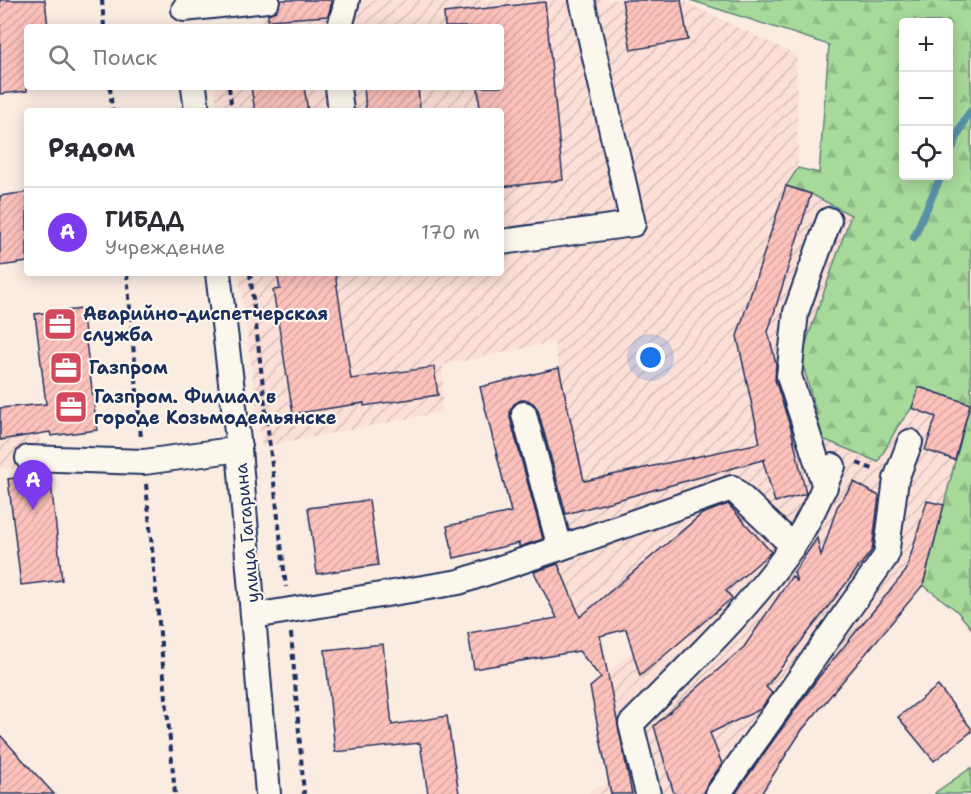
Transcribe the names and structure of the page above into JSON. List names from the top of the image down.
{
  "streets": {
    "street": ["улица Гагарина"]
  },
  "places": {
    "office": ["Аварийно-диспетчерская служба", "Газпром", "Газпром. Филиал в городе Козьмодемьянске"]
  },
  "page": {
    "map_buttons": ["+", "−"],
    "search": "Поиск",
    "heading": "Рядом",
    "list": [
      {
        "mark": "A",
        "name": "ГИБДД",
        "note": "Учреждение",
        "value": "170 m"
      }
    ],
    "pins": "A"
  }
}
